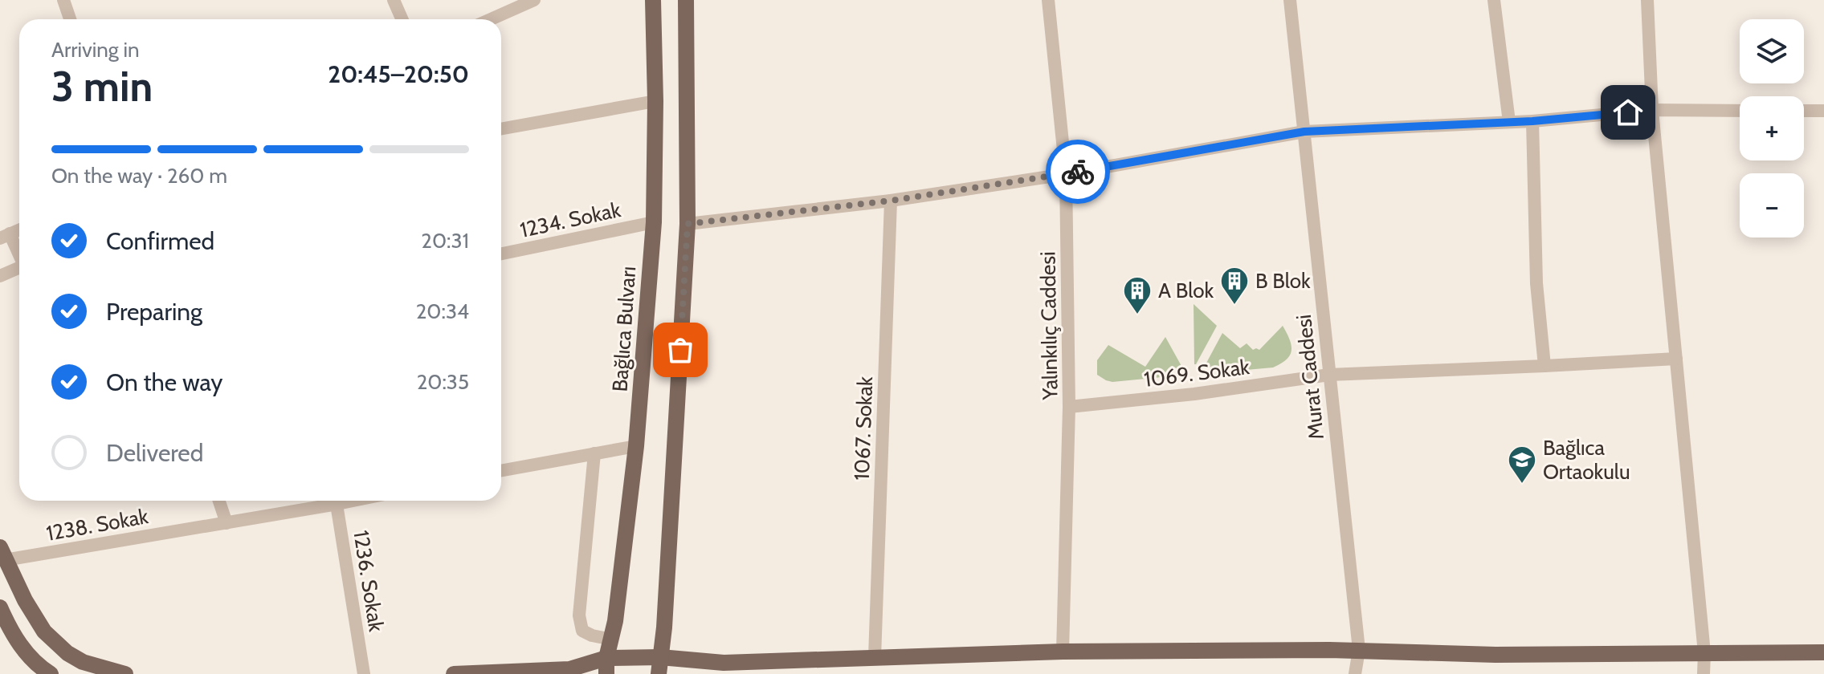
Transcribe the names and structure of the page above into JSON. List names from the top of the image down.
{
  "streets": {
    "main road": ["Bağlıca Bulvarı"],
    "street": [
      "1234. Sokak",
      "Yalınkılıç Caddesi",
      "1069. Sokak",
      "Murat Caddesi",
      "1067. Sokak",
      "1238. Sokak",
      "1236. Sokak"
    ]
  },
  "crossings": [
    ["1234. Sokak", "Bağlıca Bulvarı"],
    ["Yalınkılıç Caddesi", "1069. Sokak"],
    ["1069. Sokak", "Murat Caddesi"]
  ],
  "places": {
    "building": ["B Blok", "A Blok"],
    "school or university": ["Bağlıca Ortaokulu"]
  },
  "page": {
    "map_buttons": ["+", "−"],
    "heading": ["3 min", "Arriving in", "20:45–20:50"],
    "bar": "On the way · 260 m",
    "list": [
      ["Confirmed", "20:31"],
      ["Preparing", "20:34"],
      ["On the way", "20:35"],
      "Delivered"
    ]
  }
}
